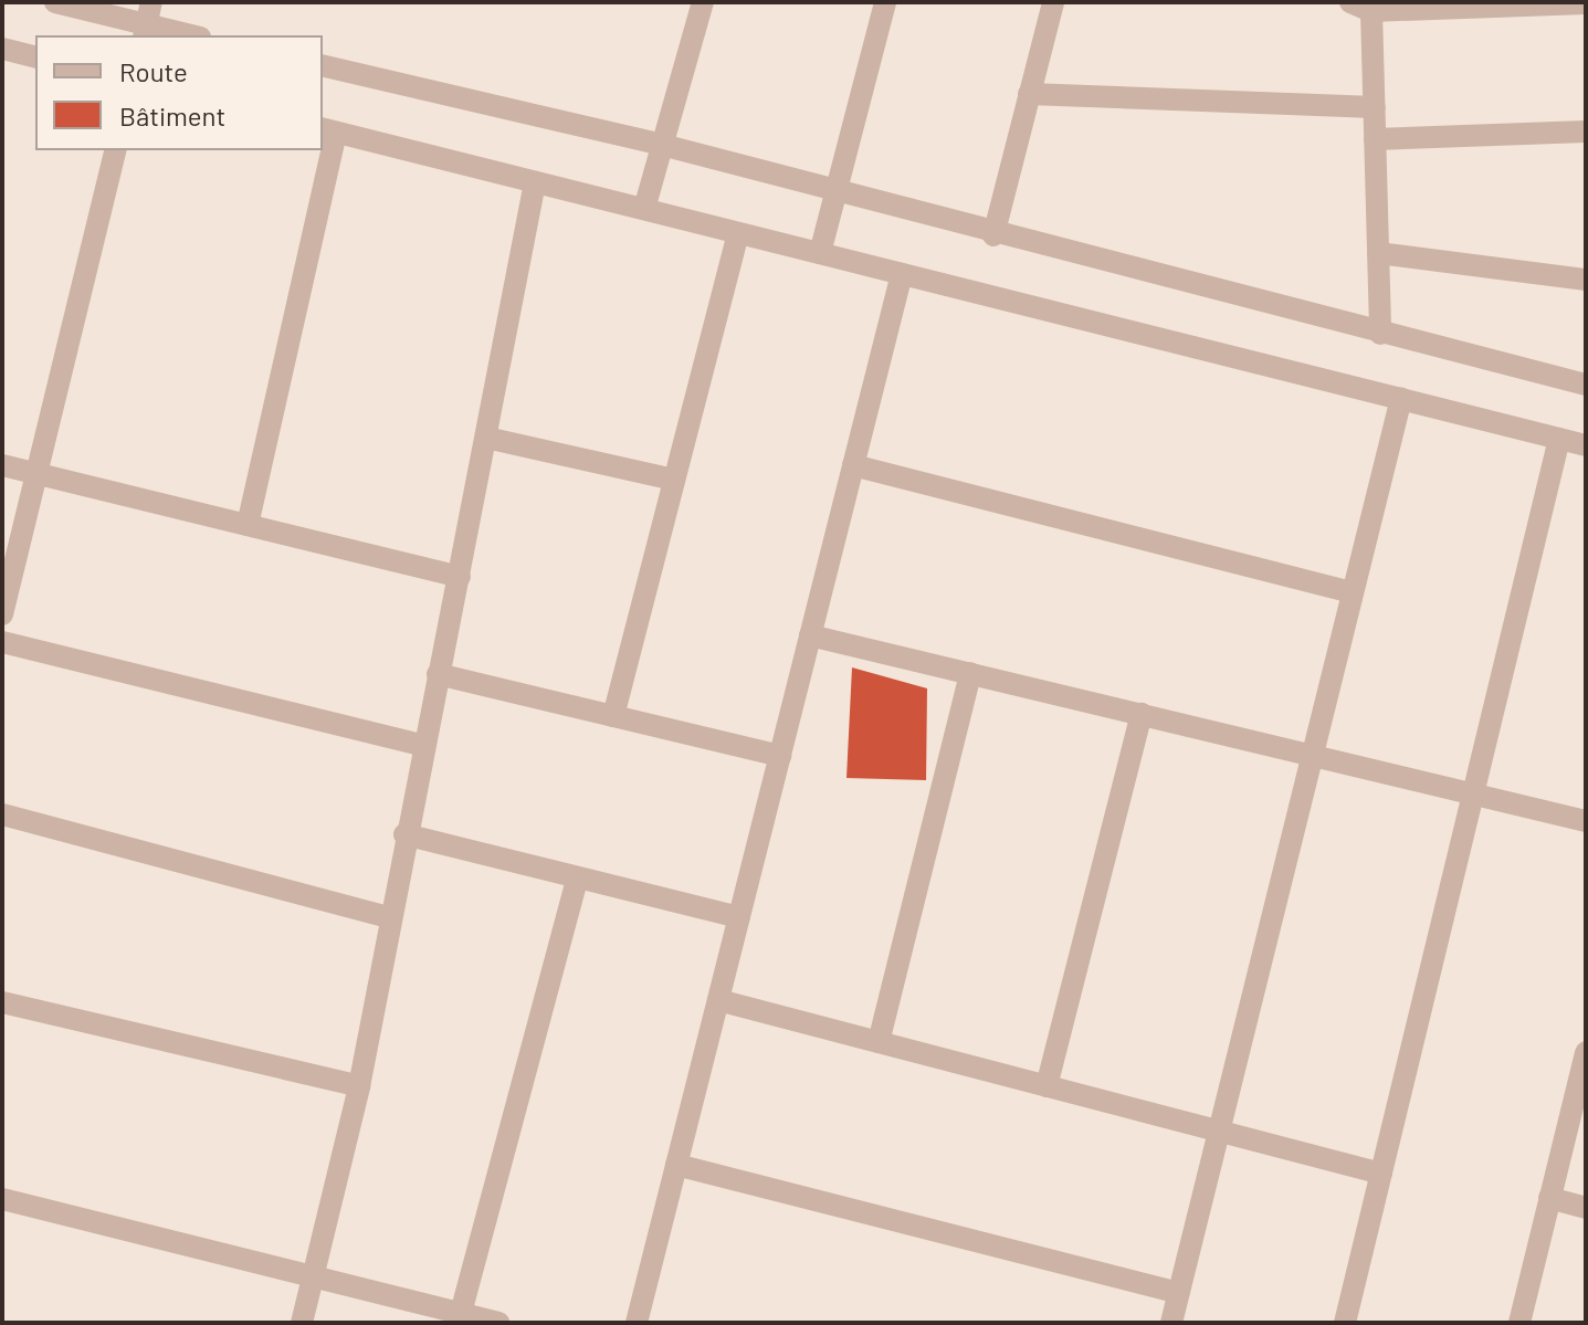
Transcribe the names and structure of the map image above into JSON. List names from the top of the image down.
{
  "legend": ["Route", "Bâtiment"]
}
